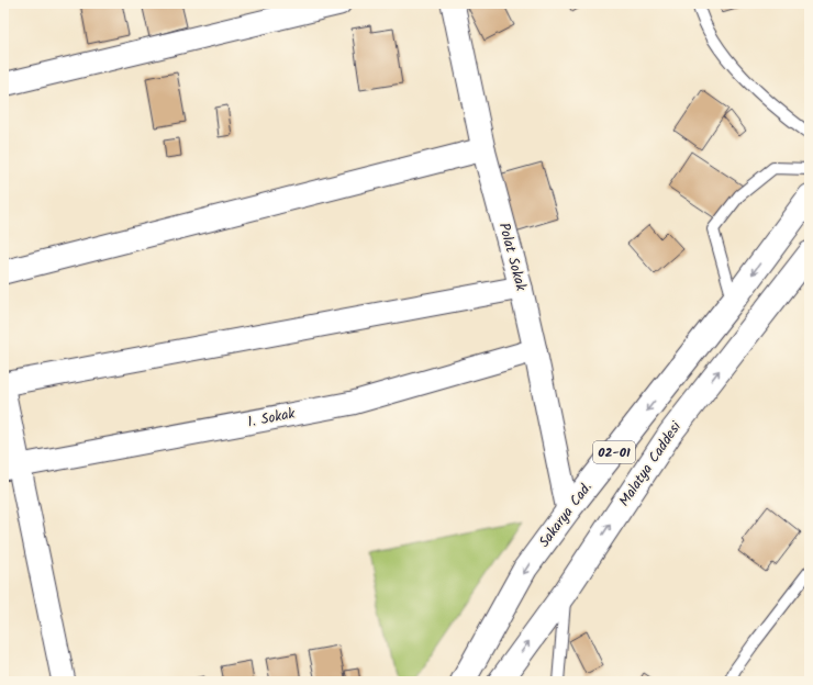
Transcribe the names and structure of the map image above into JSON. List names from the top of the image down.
{
  "streets": {
    "main road": ["02-01", "Malatya Caddesi", "Sakarya Cad."],
    "street": ["Polat Sokak", "1. Sokak"]
  },
  "crossings": [
    ["Polat Sokak", "1. Sokak"],
    ["Polat Sokak", "Sakarya Cad."]
  ],
  "one_way": ["Malatya Caddesi", "Sakarya Cad."]
}
